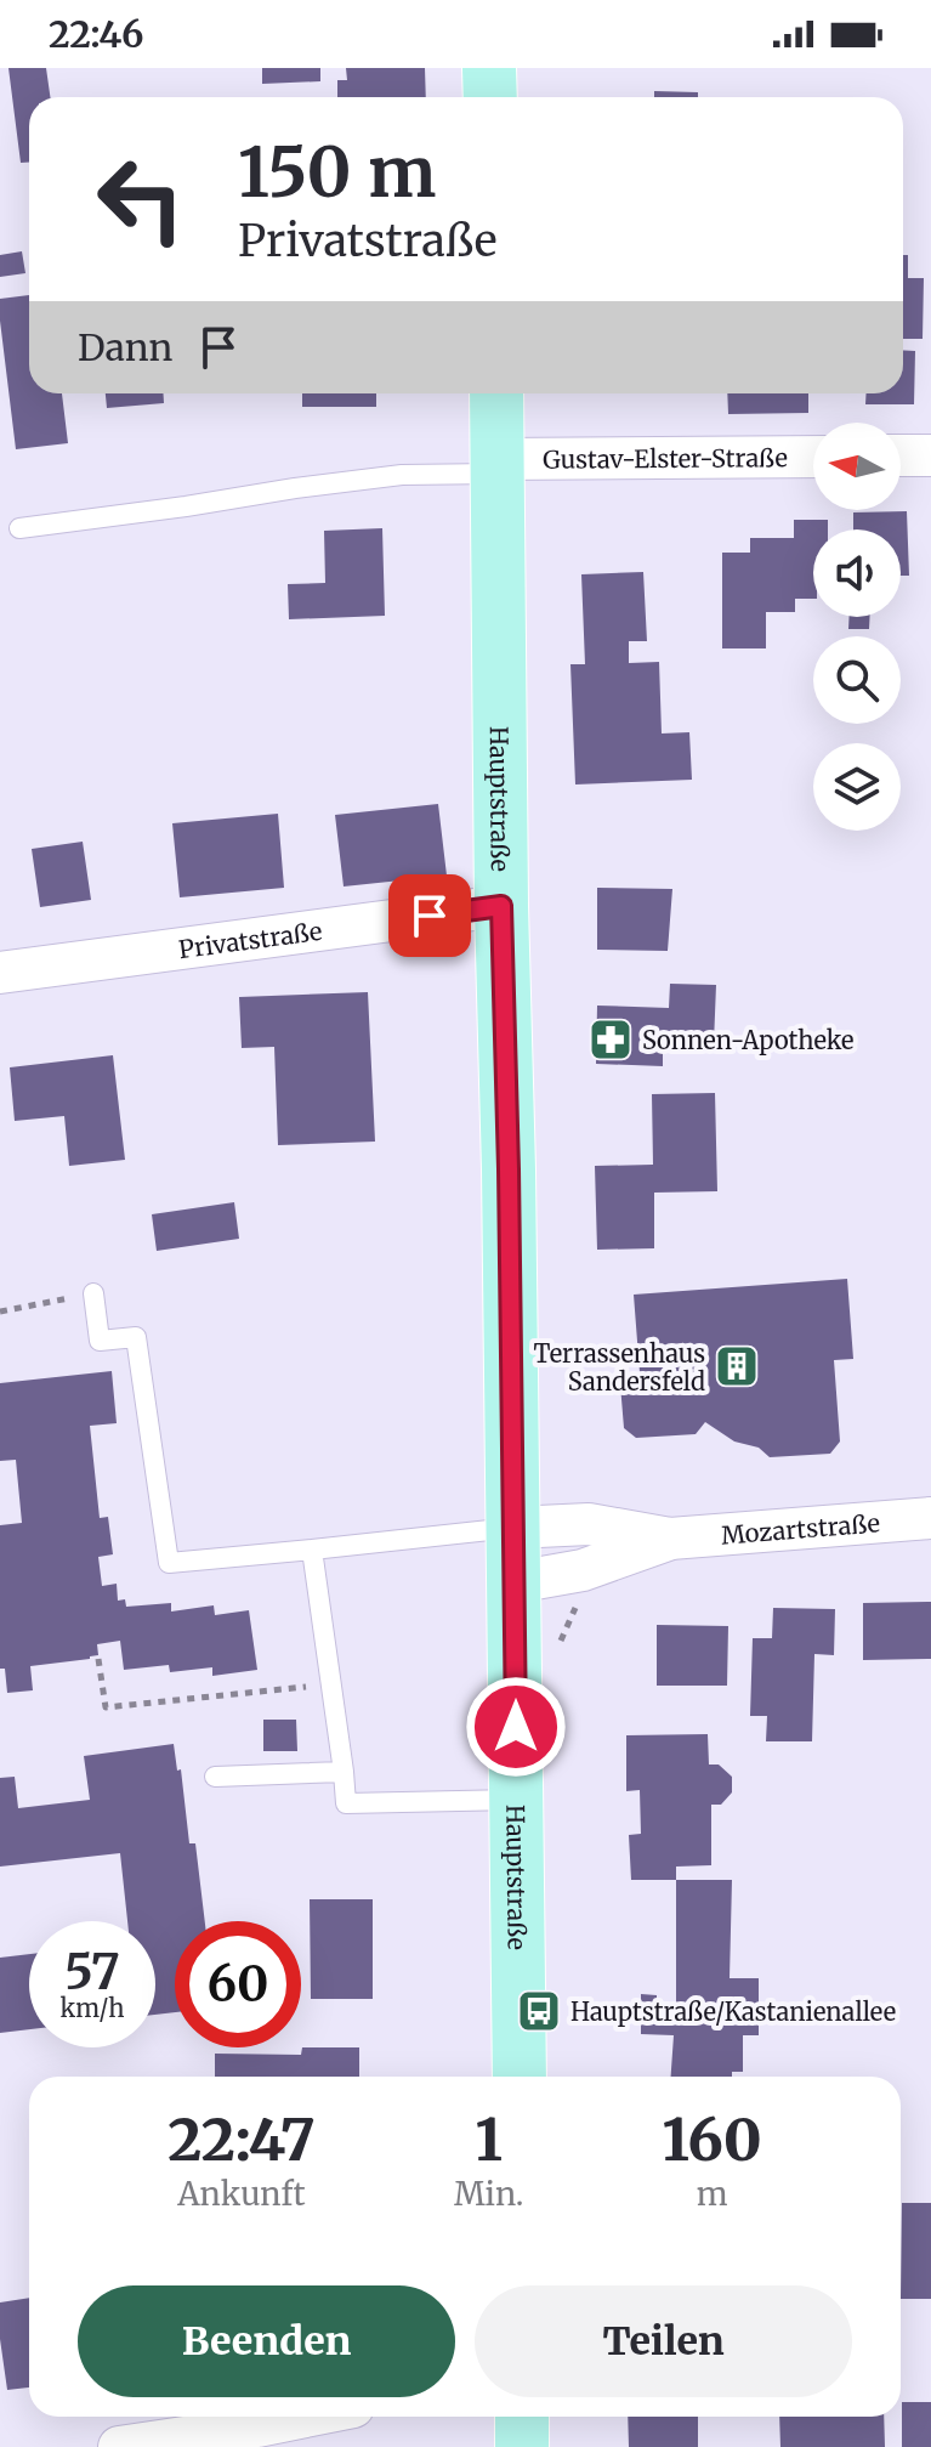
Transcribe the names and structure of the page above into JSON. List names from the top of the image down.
{
  "streets": {
    "main road": ["Hauptstraße"],
    "street": ["Gustav-Elster-Straße", "Privatstraße", "Mozartstraße"]
  },
  "crossings": [
    ["Gustav-Elster-Straße", "Hauptstraße"],
    ["Hauptstraße", "Privatstraße"],
    ["Hauptstraße", "Mozartstraße"]
  ],
  "places": {
    "pharmacy": ["Sonnen-Apotheke"],
    "building": ["Terrassenhaus Sandersfeld"],
    "bus stop": ["Hauptstraße/Kastanienallee"]
  },
  "north": "left",
  "page": {
    "status": "22:46",
    "turn": ["150 m", "Privatstraße"],
    "then": "Dann",
    "speed": "57 km/h",
    "limit": "60",
    "eta": [
      "22:47",
      "Ankunft",
      "1",
      "Min.",
      "160",
      "m"
    ],
    "buttons": ["Beenden", "Teilen"]
  }
}
